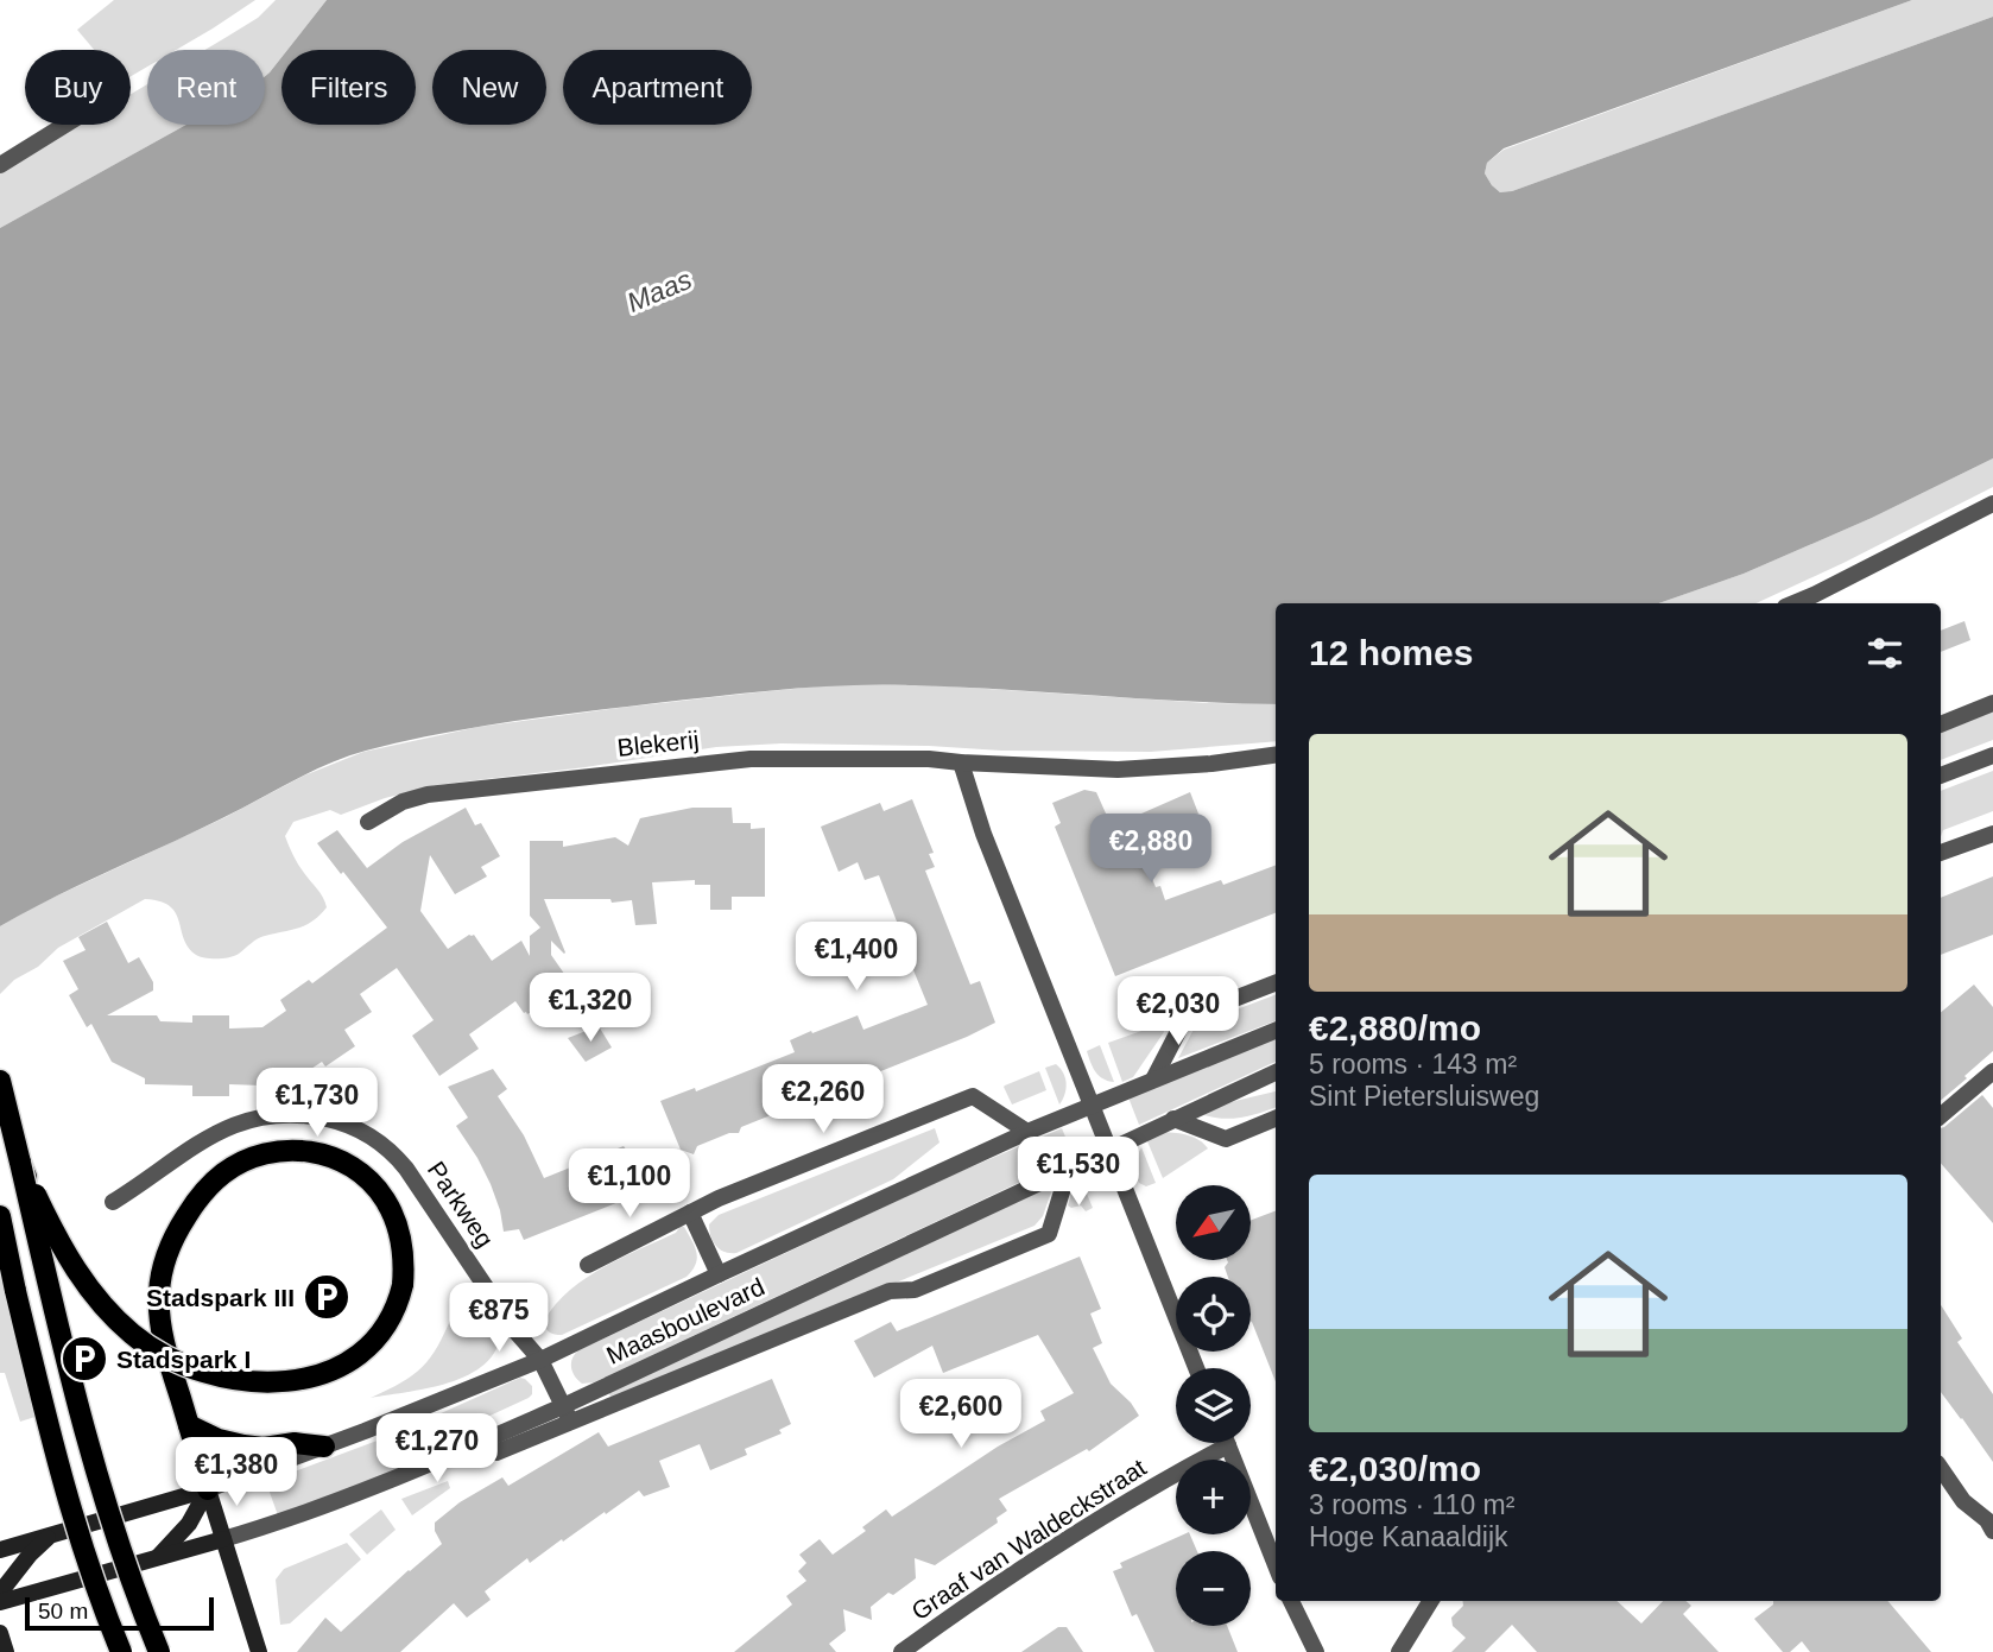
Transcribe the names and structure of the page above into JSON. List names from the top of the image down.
{
  "streets": {
    "main road": ["Maasboulevard"],
    "street": ["Blekerij", "Parkweg", "Graaf van Waldeckstraat"]
  },
  "crossings": [
    ["Parkweg", "Maasboulevard"]
  ],
  "water": ["Maas"],
  "places": {
    "parking": ["Stadspark III", "Stadspark I"]
  },
  "scale_bar": "50 m",
  "north": "bottom left",
  "page": {
    "chip": [
      "Buy",
      "Rent",
      "Filters",
      "New",
      "Apartment"
    ],
    "heading": "12 homes",
    "list": [
      {
        "name": "€2,880/mo",
        "note": "5 rooms · 143 m² · Sint Pietersluisweg"
      },
      {
        "name": "€2,030/mo",
        "note": "3 rooms · 110 m² · Hoge Kanaaldijk"
      }
    ],
    "price": [
      "€2,880",
      "€1,400",
      "€1,320",
      "€2,030",
      "€2,260",
      "€1,730",
      "€1,530",
      "€1,100",
      "€875",
      "€2,600",
      "€1,270",
      "€1,380"
    ],
    "map_buttons": ["+", "−"],
    "scale": "50 m"
  }
}
